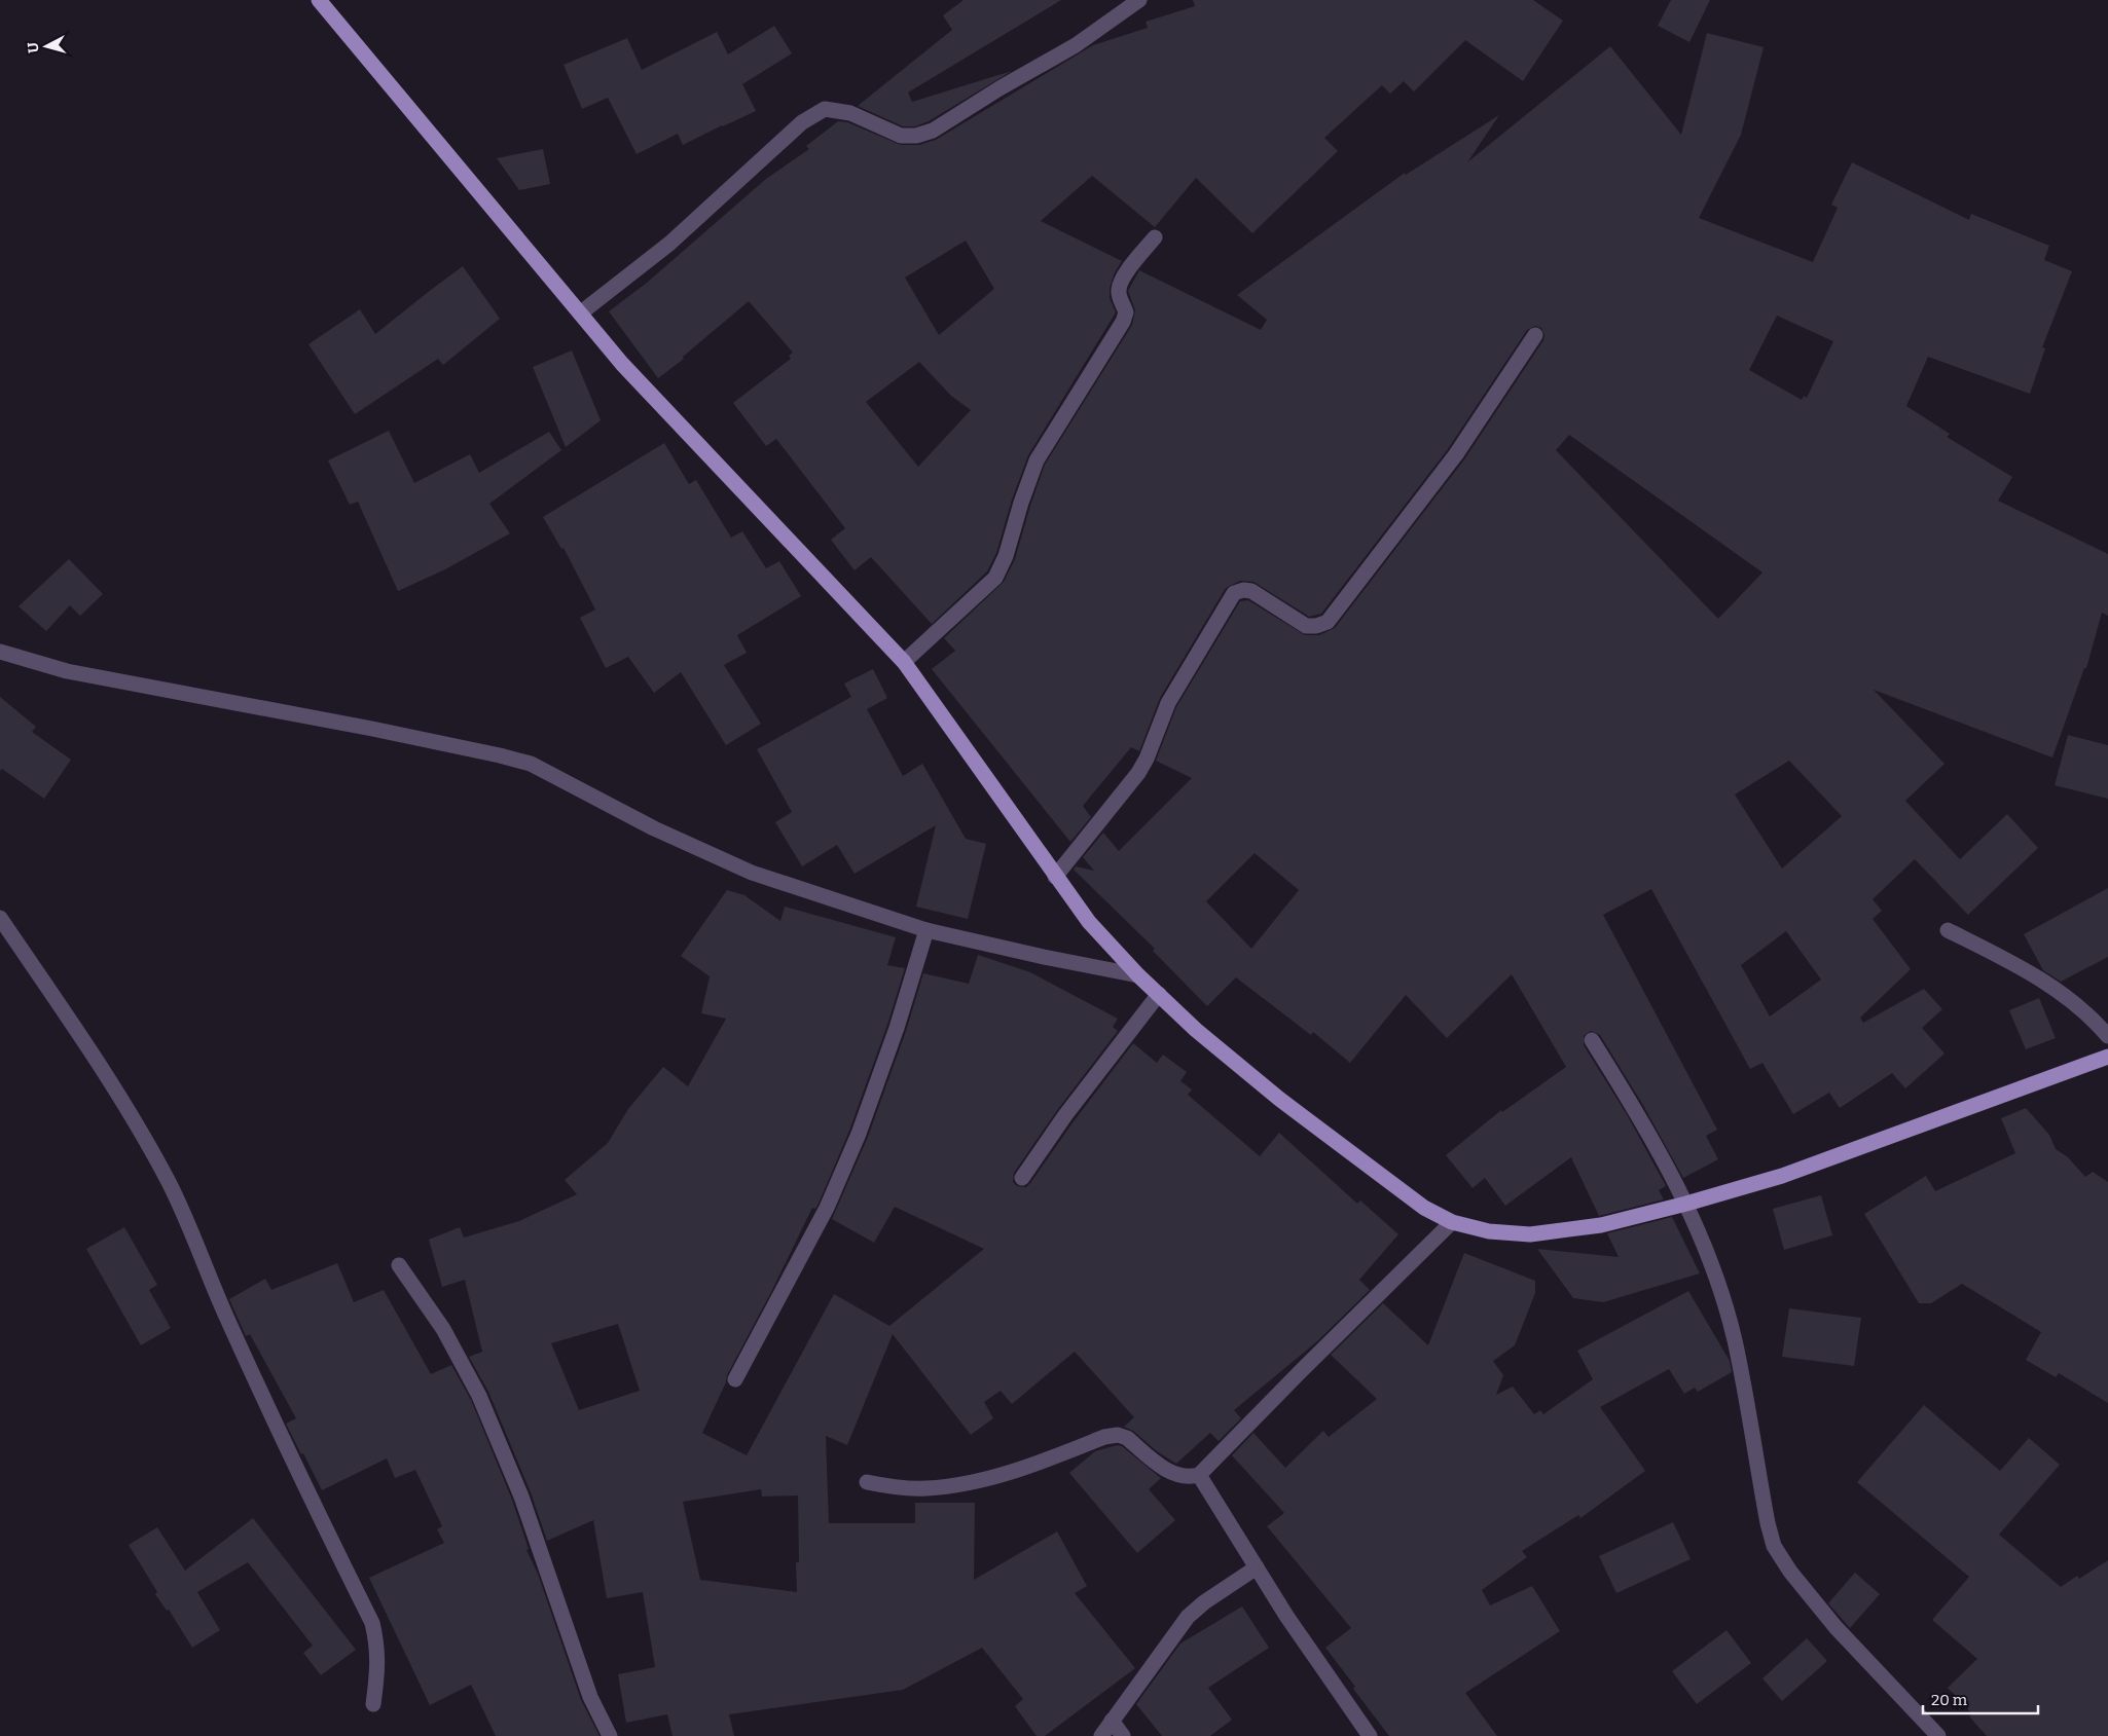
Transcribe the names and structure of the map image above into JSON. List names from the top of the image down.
{
  "scale_bar": "20 m",
  "north": "left"
}
